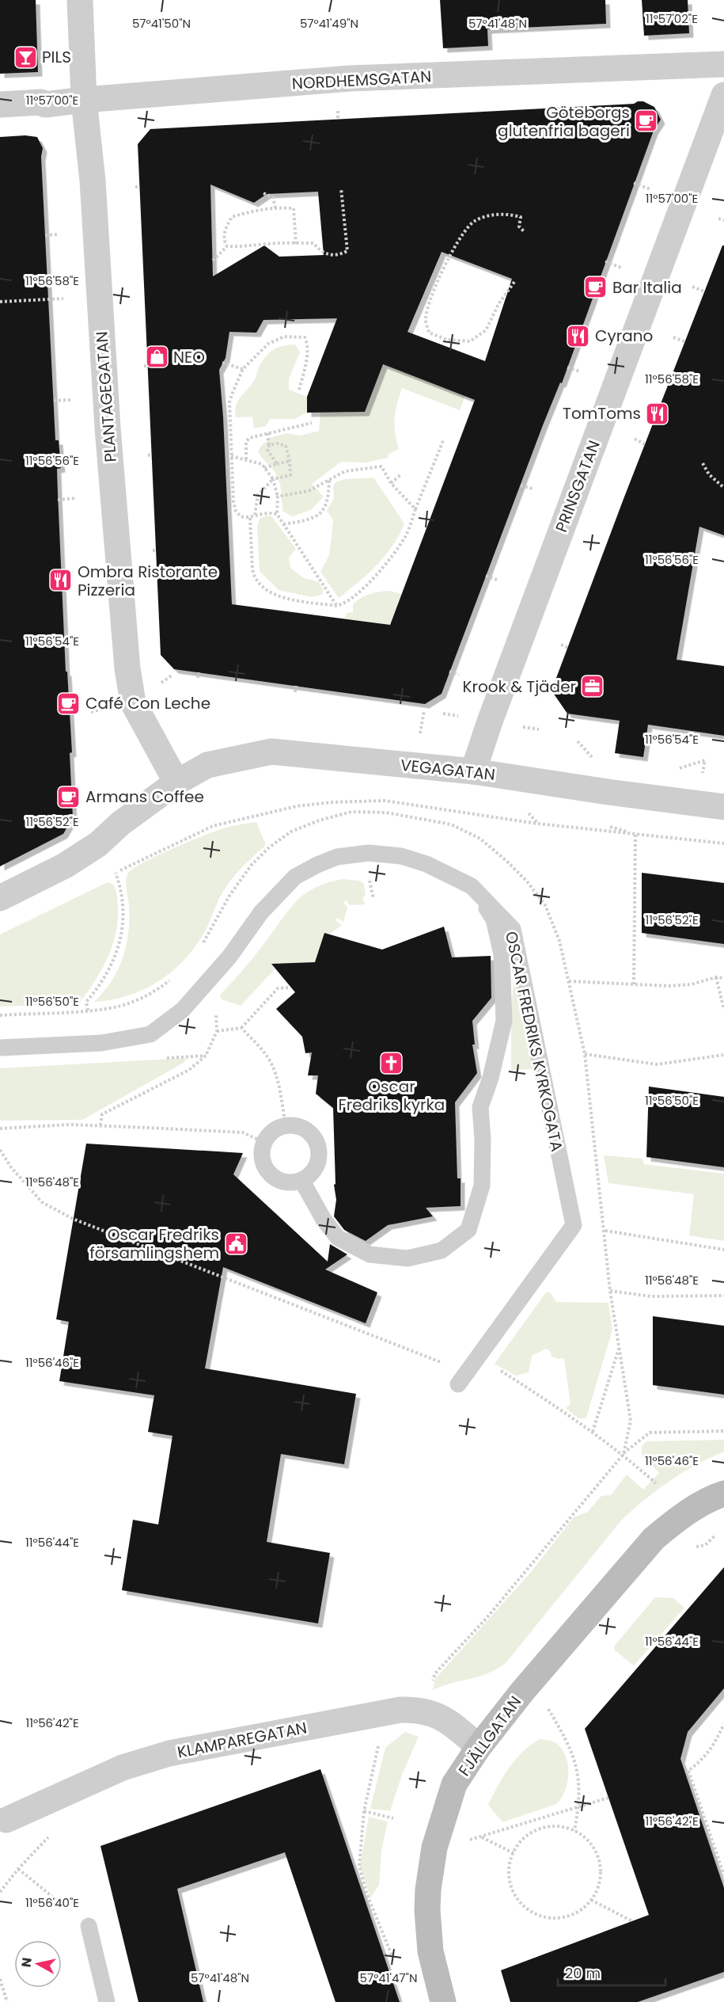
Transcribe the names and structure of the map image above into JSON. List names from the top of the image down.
{
  "streets": {
    "street": [
      "NORDHEMSGATAN",
      "PLANTAGEGATAN",
      "PRINSGATAN",
      "VEGAGATAN",
      "FJÄLLGATAN",
      "KLAMPAREGATAN"
    ],
    "lane": ["OSCAR FREDRIKS KYRKOGATA"]
  },
  "crossings": [
    ["NORDHEMSGATAN", "PLANTAGEGATAN"],
    ["PLANTAGEGATAN", "VEGAGATAN"],
    ["PRINSGATAN", "VEGAGATAN"],
    ["FJÄLLGATAN", "KLAMPAREGATAN"]
  ],
  "places": {
    "bar": ["PILS"],
    "cafe": [
      "Göteborgs glutenfria bageri",
      "Bar Italia",
      "Café Con Leche",
      "Armans Coffee"
    ],
    "restaurant": ["Cyrano", "TomToms", "Ombra Ristorante Pizzeria"],
    "shop": ["NEO"],
    "office": ["Krook & Tjäder"],
    "church": ["Oscar Fredriks kyrka"],
    "public building": ["Oscar Fredriks församlingshem"]
  },
  "scale_bar": "20 m",
  "north": "left",
  "coordinates": [
    "11°57'02\"E",
    "57°41'50\"N",
    "57°41'49\"N",
    "57°41'48\"N",
    "11°57'00\"E",
    "11°56'58\"E",
    "11°56'56\"E",
    "11°56'54\"E",
    "11°56'52\"E",
    "11°56'50\"E",
    "11°56'48\"E",
    "11°56'46\"E",
    "11°56'44\"E",
    "11°56'42\"E",
    "11°56'40\"E",
    "57°41'47\"N"
  ]
}
